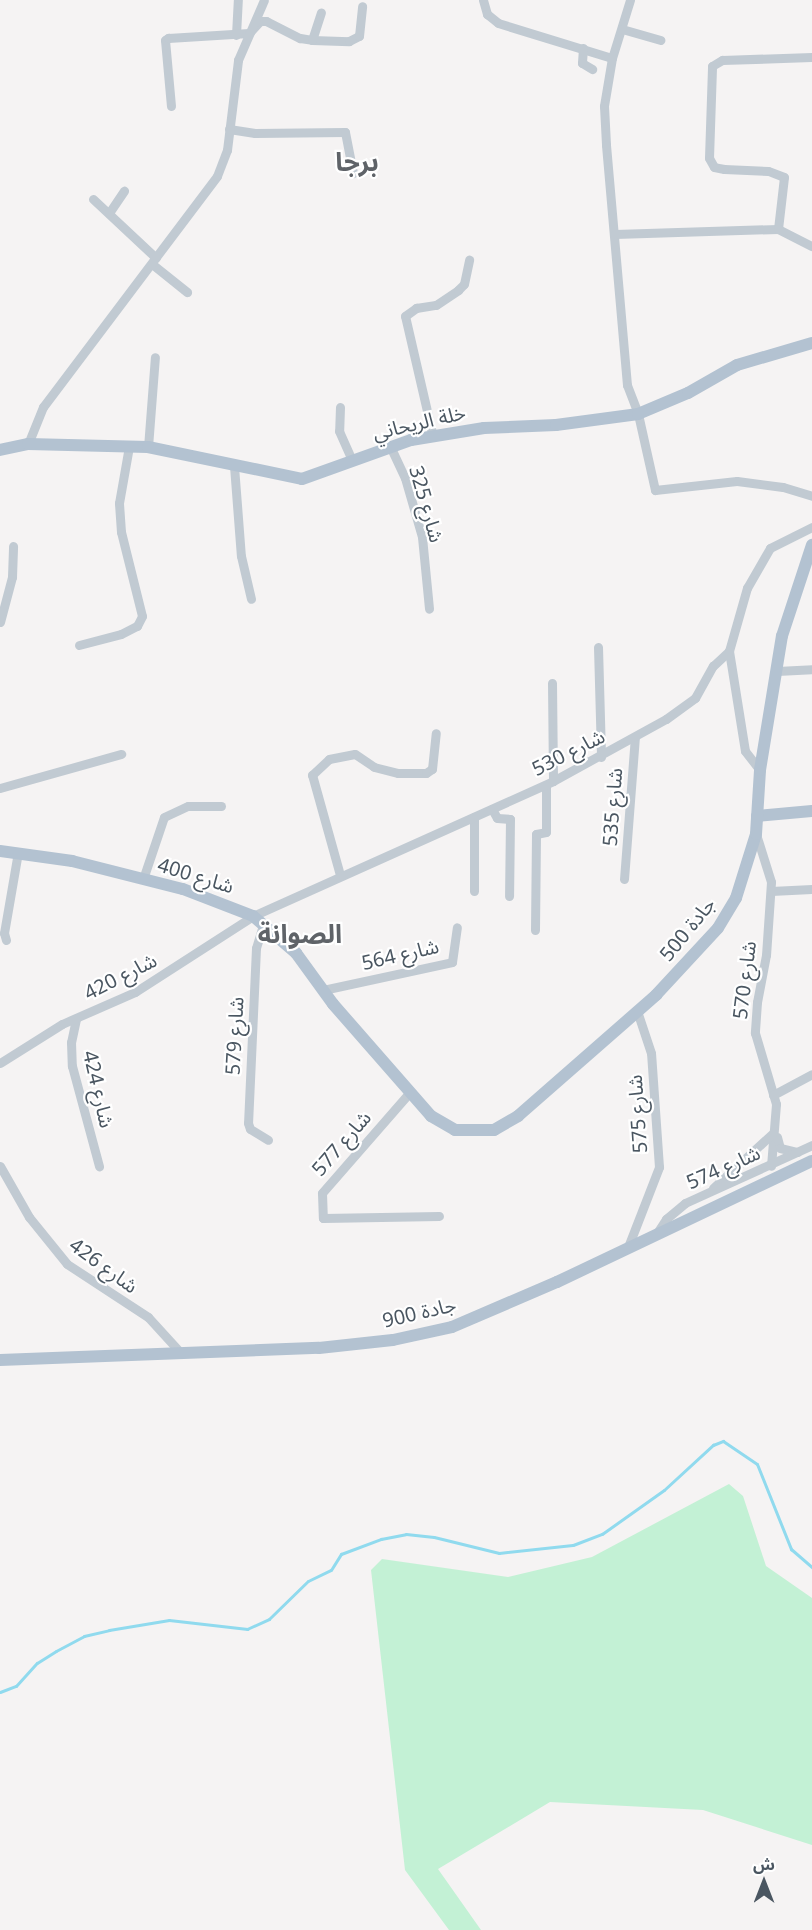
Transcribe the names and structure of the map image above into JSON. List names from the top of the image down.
{
  "streets": {
    "main road": [
      "خلة الريحاني",
      "شارع 400",
      "جادة 500",
      "جادة 900"
    ],
    "street": [
      "شارع 325",
      "شارع 530",
      "شارع 535",
      "شارع 564",
      "شارع 420",
      "شارع 570",
      "شارع 579",
      "شارع 424",
      "شارع 575",
      "شارع 577",
      "شارع 574",
      "شارع 426"
    ]
  },
  "crossings": [
    ["خلة الريحاني", "شارع 325"],
    ["شارع 530", "شارع 535"],
    ["شارع 530", "شارع 400"],
    ["شارع 530", "شارع 420"],
    ["شارع 400", "جادة 500"],
    ["شارع 400", "شارع 564"],
    ["شارع 400", "شارع 420"],
    ["شارع 400", "شارع 579"],
    ["شارع 400", "شارع 577"],
    ["جادة 500", "شارع 570"],
    ["جادة 500", "شارع 575"],
    ["جادة 500", "شارع 577"],
    ["شارع 420", "شارع 424"],
    ["شارع 570", "شارع 574"],
    ["شارع 575", "جادة 900"],
    ["شارع 574", "جادة 900"],
    ["شارع 426", "جادة 900"]
  ],
  "districts": ["برجا", "الصوانة"],
  "north": "top"
}
